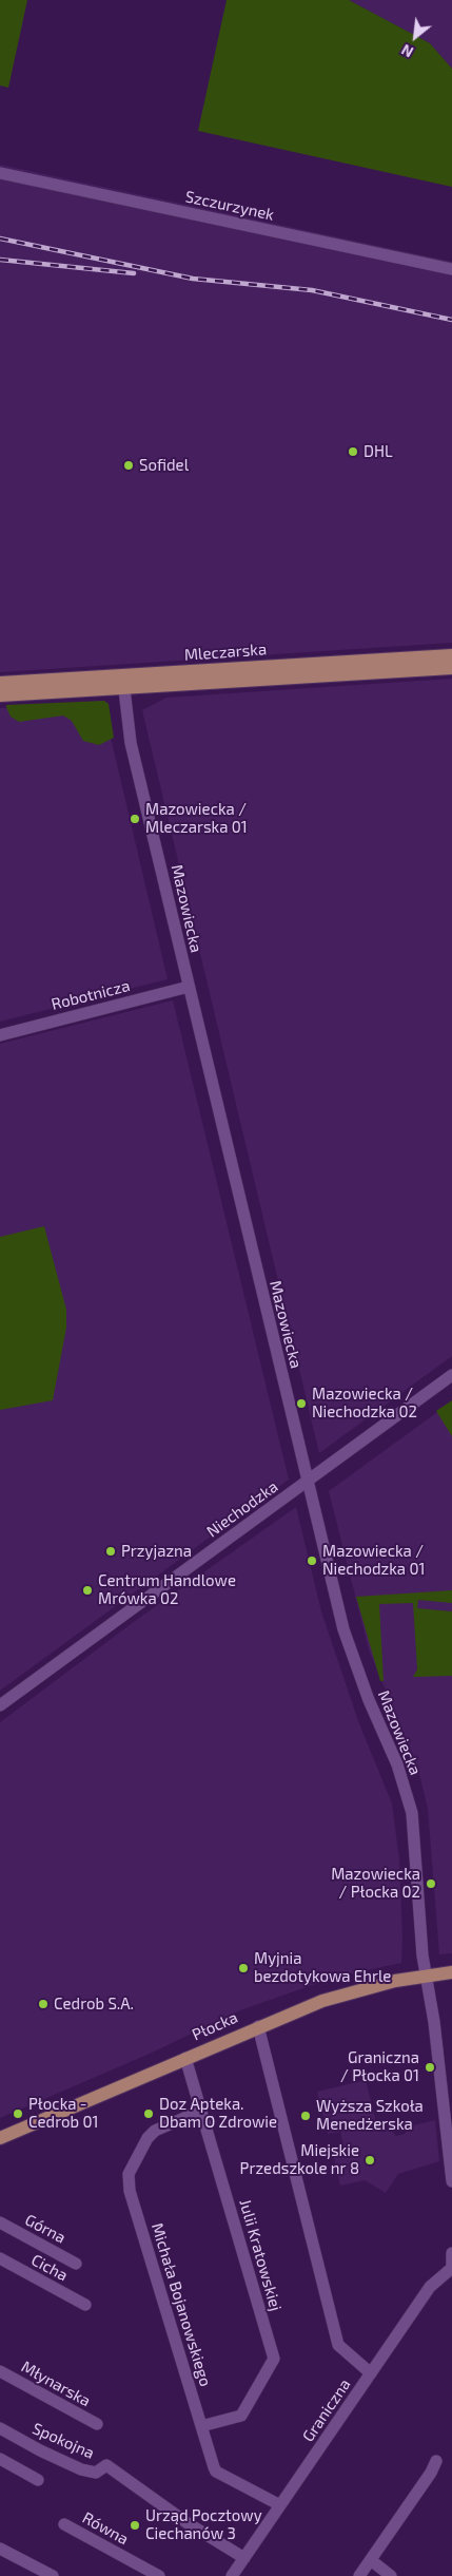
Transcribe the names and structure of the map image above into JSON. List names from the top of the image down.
{
  "streets": {
    "main road": ["Mleczarska", "Płocka"],
    "street": [
      "Szczurzynek",
      "Mazowiecka",
      "Robotnicza",
      "Niechodzka",
      "Górna",
      "Julii Kratowskiej",
      "Cicha",
      "Michała Bojanowskiego",
      "Młynarska",
      "Graniczna",
      "Spokojna",
      "Równa"
    ]
  },
  "crossings": [
    ["Mleczarska", "Mazowiecka"],
    ["Mazowiecka", "Robotnicza"],
    ["Mazowiecka", "Niechodzka"],
    ["Mazowiecka", "Płocka"],
    ["Płocka", "Julii Kratowskiej"],
    ["Julii Kratowskiej", "Michała Bojanowskiego"],
    ["Michała Bojanowskiego", "Graniczna"],
    ["Graniczna", "Spokojna"]
  ],
  "places": [
    "DHL",
    "Sofidel",
    "Mazowiecka / Mleczarska 01",
    "Mazowiecka / Niechodzka 02",
    "Przyjazna",
    "Mazowiecka / Niechodzka 01",
    "Centrum Handlowe Mrówka 02",
    "Mazowiecka / Płocka 02",
    "Myjnia bezdotykowa Ehrle",
    "Cedrob S.A.",
    "Graniczna / Płocka 01",
    "Płocka - Cedrob 01",
    "Doz Apteka. Dbam O Zdrowie",
    "Wyższa Szkoła Menedżerska",
    "Miejskie Przedszkole nr 8",
    "Urząd Pocztowy Ciechanów 3"
  ],
  "north": "bottom left"
}
